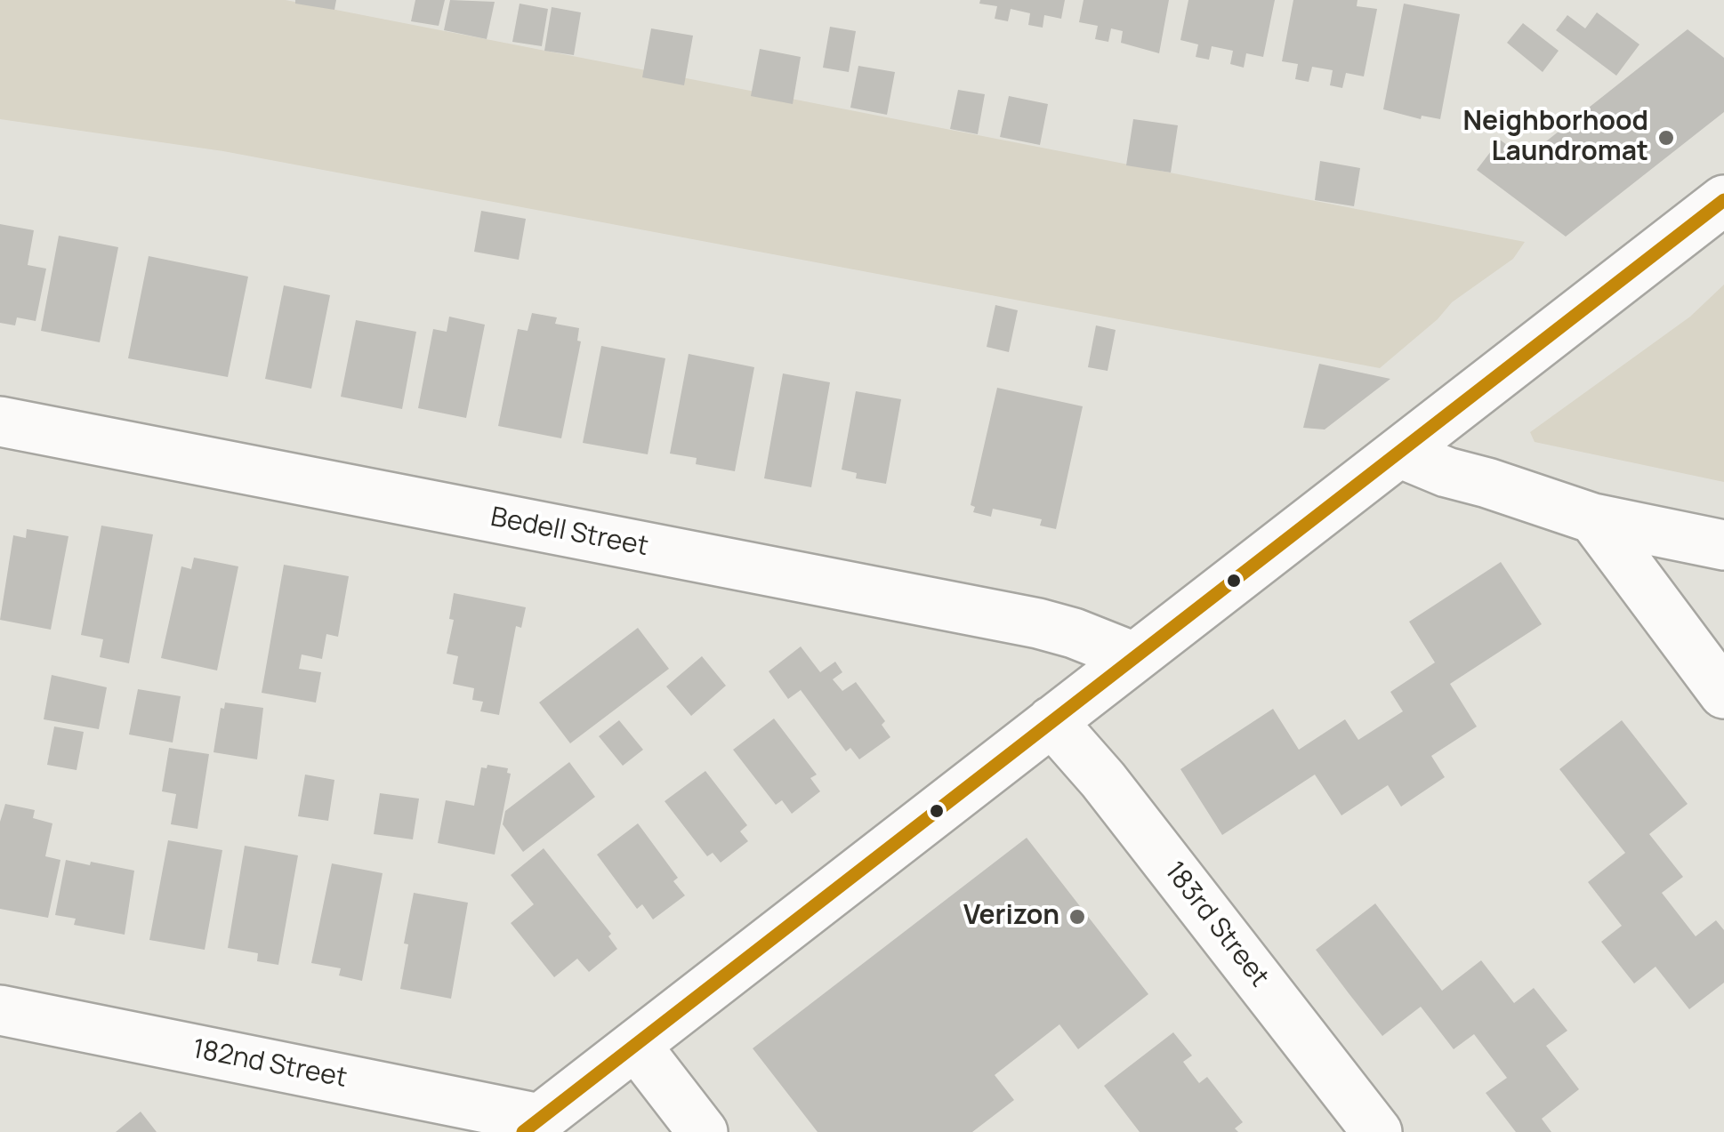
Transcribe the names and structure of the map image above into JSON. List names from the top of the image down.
{
  "streets": {
    "street": ["Bedell Street", "183rd Street", "182nd Street"]
  },
  "places": ["Neighborhood Laundromat", "Verizon"]
}
